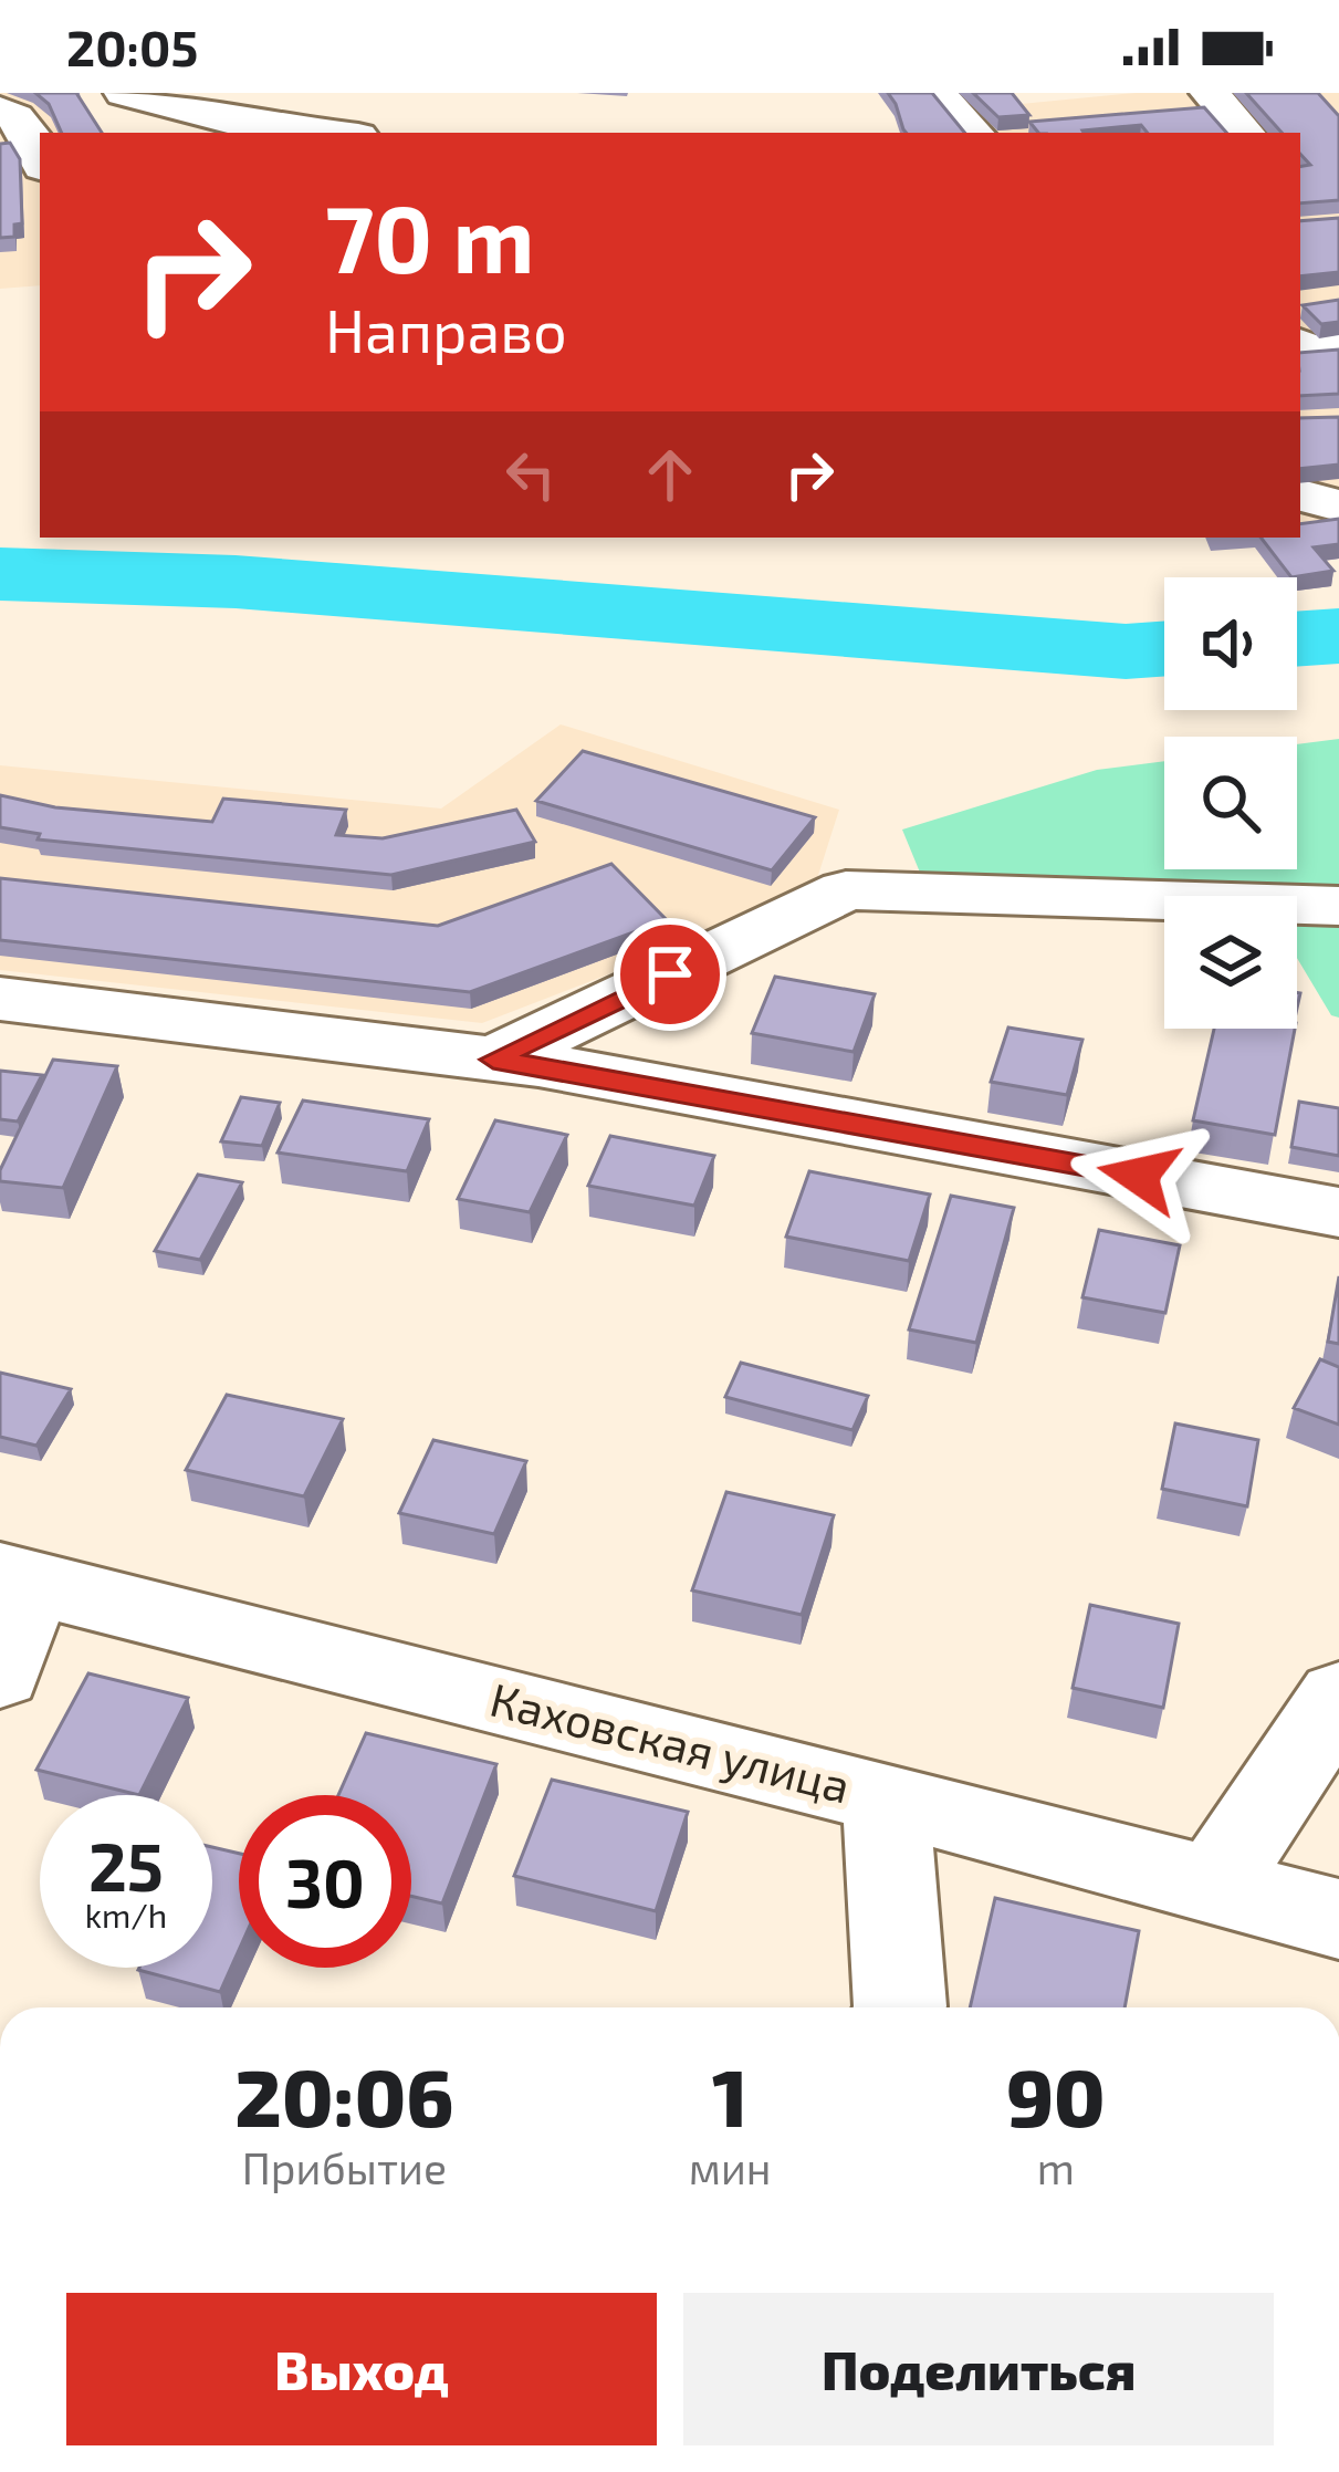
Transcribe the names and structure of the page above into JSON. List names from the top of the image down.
{
  "streets": {
    "street": ["Каховская улица"]
  },
  "page": {
    "status": "20:05",
    "turn": ["70 m", "Направо"],
    "speed": "25 km/h",
    "limit": "30",
    "eta": [
      "20:06",
      "Прибытие",
      "1",
      "мин",
      "90",
      "m"
    ],
    "buttons": ["Выход", "Поделиться"]
  }
}
